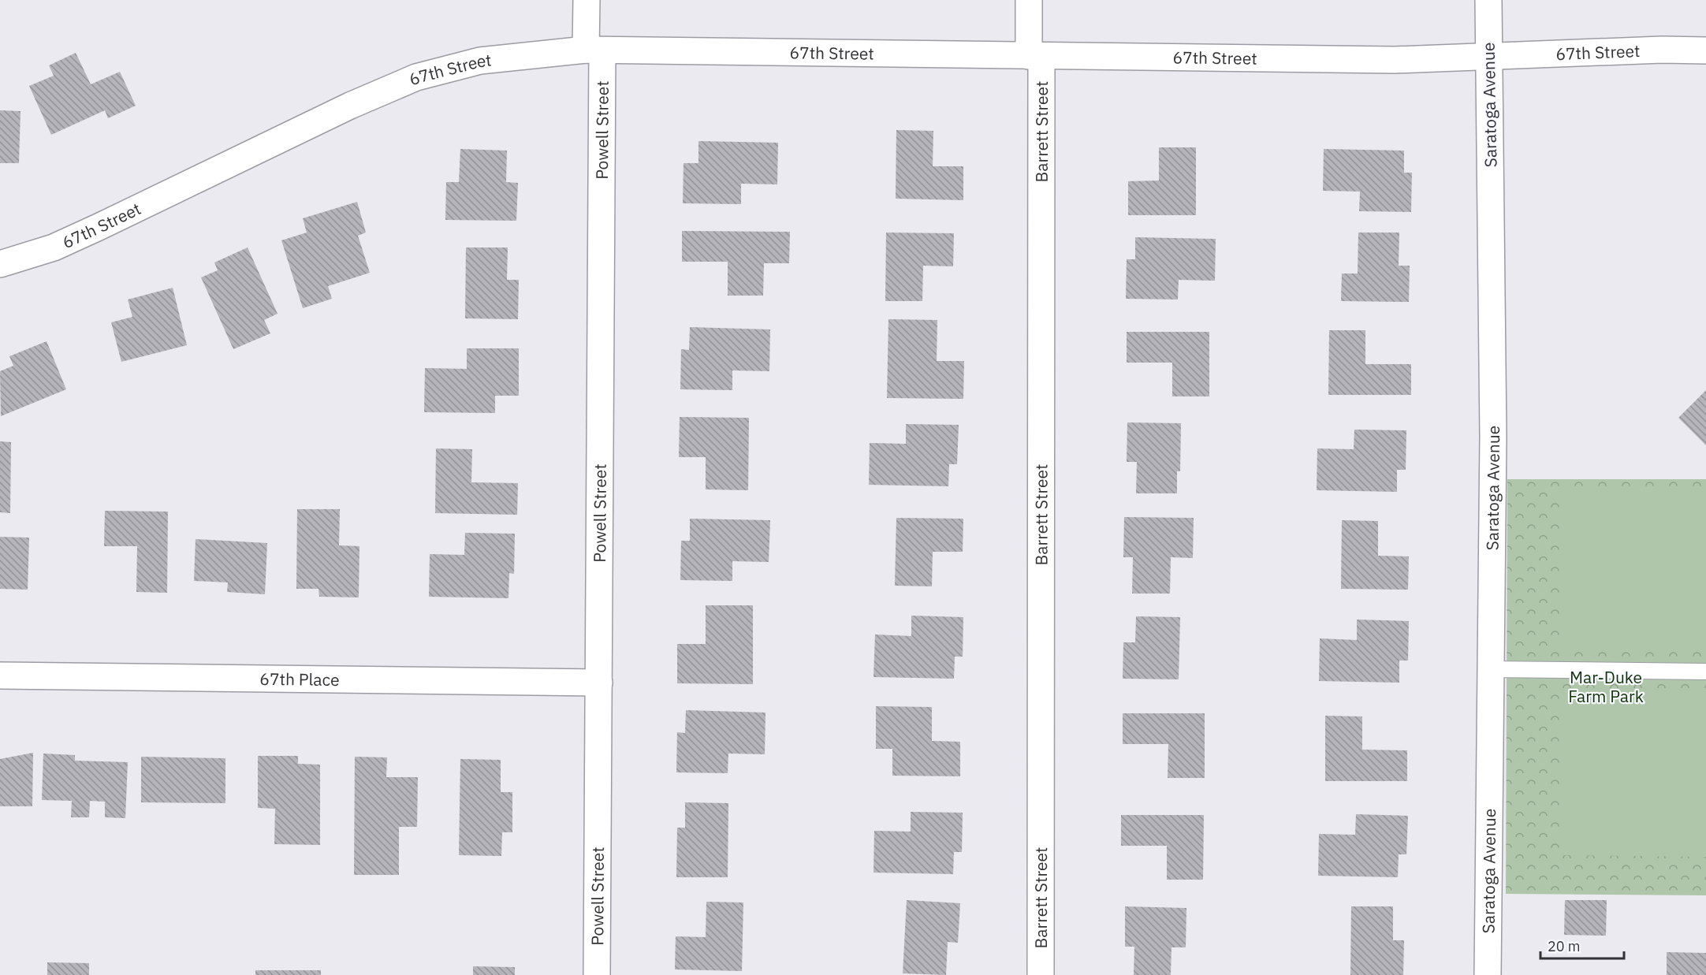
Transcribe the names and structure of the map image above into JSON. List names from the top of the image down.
{
  "streets": {
    "street": [
      "67th Street",
      "Saratoga Avenue",
      "Powell Street",
      "Barrett Street",
      "67th Place"
    ]
  },
  "crossings": [
    ["67th Street", "Saratoga Avenue"],
    ["67th Street", "Powell Street"],
    ["67th Street", "Barrett Street"],
    ["Powell Street", "67th Place"]
  ],
  "parks": ["Mar-Duke Farm Park"],
  "scale_bar": "20 m"
}
